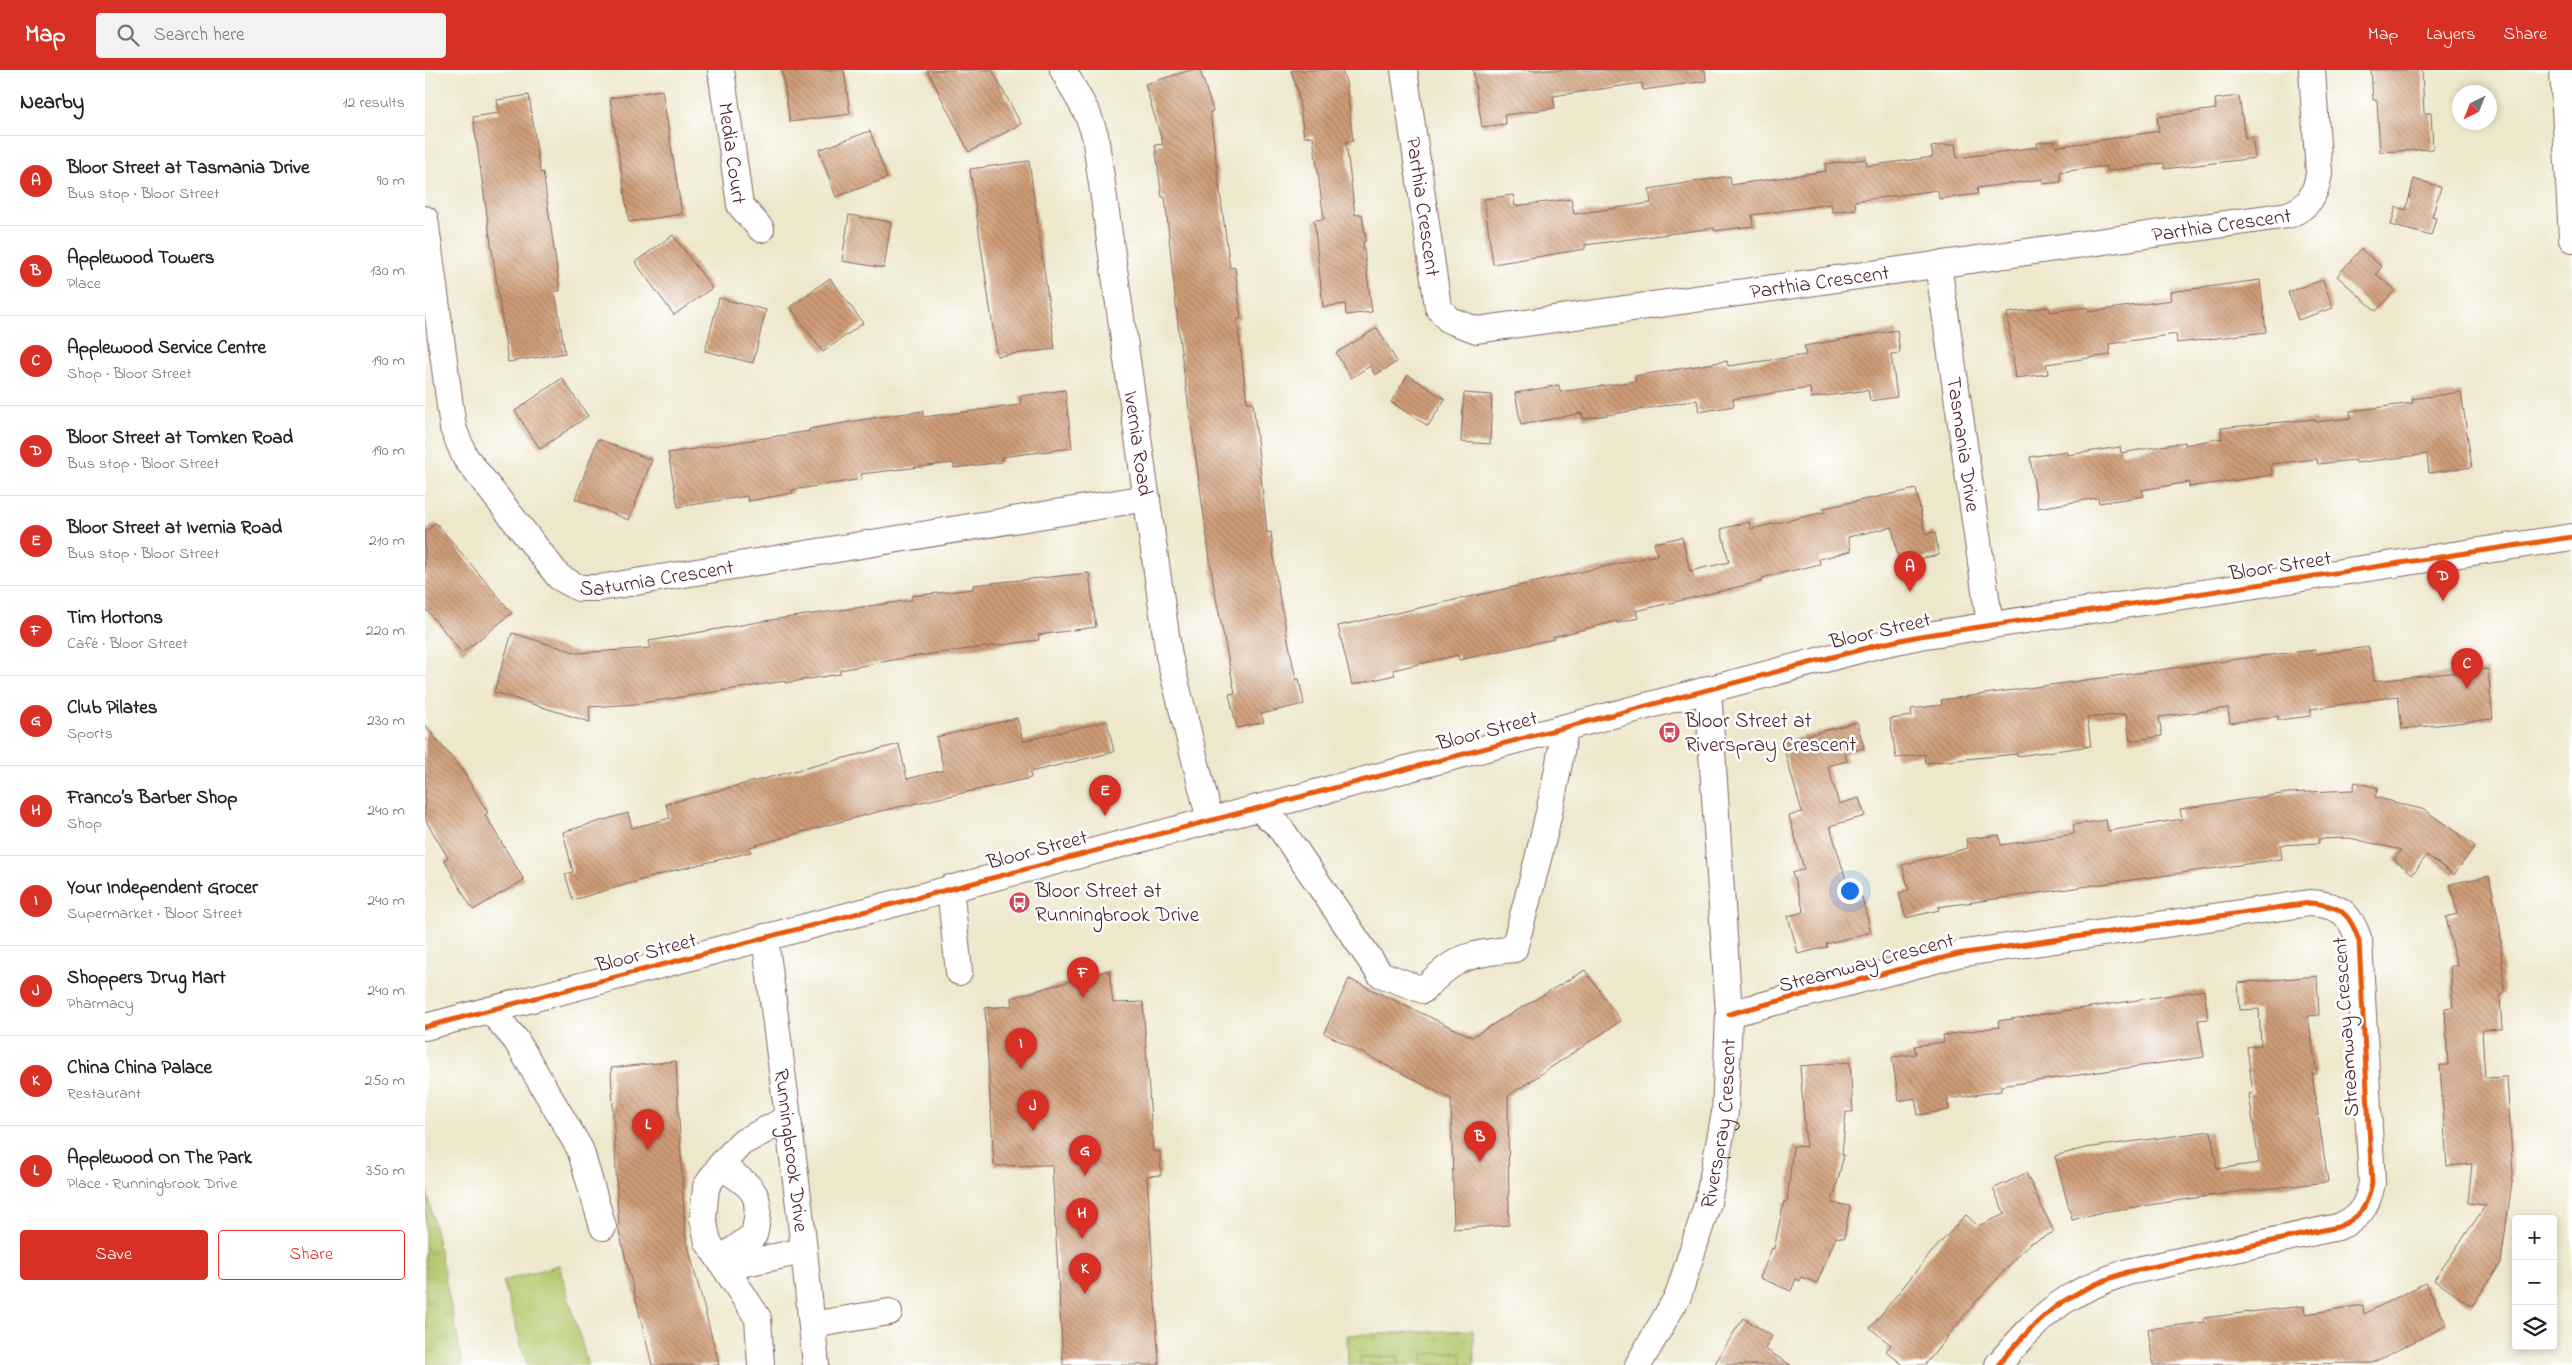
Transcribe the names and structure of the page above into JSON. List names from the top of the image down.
{
  "streets": {
    "street": [
      "Media Court",
      "Parthia Crescent",
      "Ivernia Road",
      "Tasmania Drive",
      "Bloor Street",
      "Saturnia Crescent",
      "Streamway Crescent",
      "Riverspray Crescent",
      "Runningbrook Drive"
    ]
  },
  "crossings": [
    ["Parthia Crescent", "Tasmania Drive"],
    ["Ivernia Road", "Bloor Street"],
    ["Ivernia Road", "Saturnia Crescent"],
    ["Tasmania Drive", "Bloor Street"],
    ["Bloor Street", "Riverspray Crescent"],
    ["Bloor Street", "Runningbrook Drive"],
    ["Streamway Crescent", "Riverspray Crescent"]
  ],
  "places": {
    "bus stop": ["Bloor Street at Riverspray Crescent", "Bloor Street at Runningbrook Drive"]
  },
  "north": "bottom left",
  "page": {
    "header": "Map",
    "search": "Search here",
    "nav": ["Map", "Layers", "Share"],
    "heading": ["Nearby", "12 results"],
    "list": [
      {
        "mark": "A",
        "name": "Bloor Street at Tasmania Drive",
        "note": "Bus stop · Bloor Street",
        "value": "90 m"
      },
      {
        "mark": "B",
        "name": "Applewood Towers",
        "note": "Place",
        "value": "130 m"
      },
      {
        "mark": "C",
        "name": "Applewood Service Centre",
        "note": "Shop · Bloor Street",
        "value": "190 m"
      },
      {
        "mark": "D",
        "name": "Bloor Street at Tomken Road",
        "note": "Bus stop · Bloor Street",
        "value": "190 m"
      },
      {
        "mark": "E",
        "name": "Bloor Street at Ivernia Road",
        "note": "Bus stop · Bloor Street",
        "value": "210 m"
      },
      {
        "mark": "F",
        "name": "Tim Hortons",
        "note": "Café · Bloor Street",
        "value": "220 m"
      },
      {
        "mark": "G",
        "name": "Club Pilates",
        "note": "Sports",
        "value": "230 m"
      },
      {
        "mark": "H",
        "name": "Franco’s Barber Shop",
        "note": "Shop",
        "value": "240 m"
      },
      {
        "mark": "I",
        "name": "Your Independent Grocer",
        "note": "Supermarket · Bloor Street",
        "value": "240 m"
      },
      {
        "mark": "J",
        "name": "Shoppers Drug Mart",
        "note": "Pharmacy",
        "value": "240 m"
      },
      {
        "mark": "K",
        "name": "China China Palace",
        "note": "Restaurant",
        "value": "250 m"
      },
      {
        "mark": "L",
        "name": "Applewood On The Park",
        "note": "Place · Runningbrook Drive",
        "value": "350 m"
      }
    ],
    "pins": [
      "A",
      "D",
      "C",
      "E",
      "F",
      "I",
      "J",
      "L",
      "B",
      "G",
      "H",
      "K"
    ],
    "buttons": ["Save", "Share"],
    "map_buttons": ["+", "−"]
  }
}
